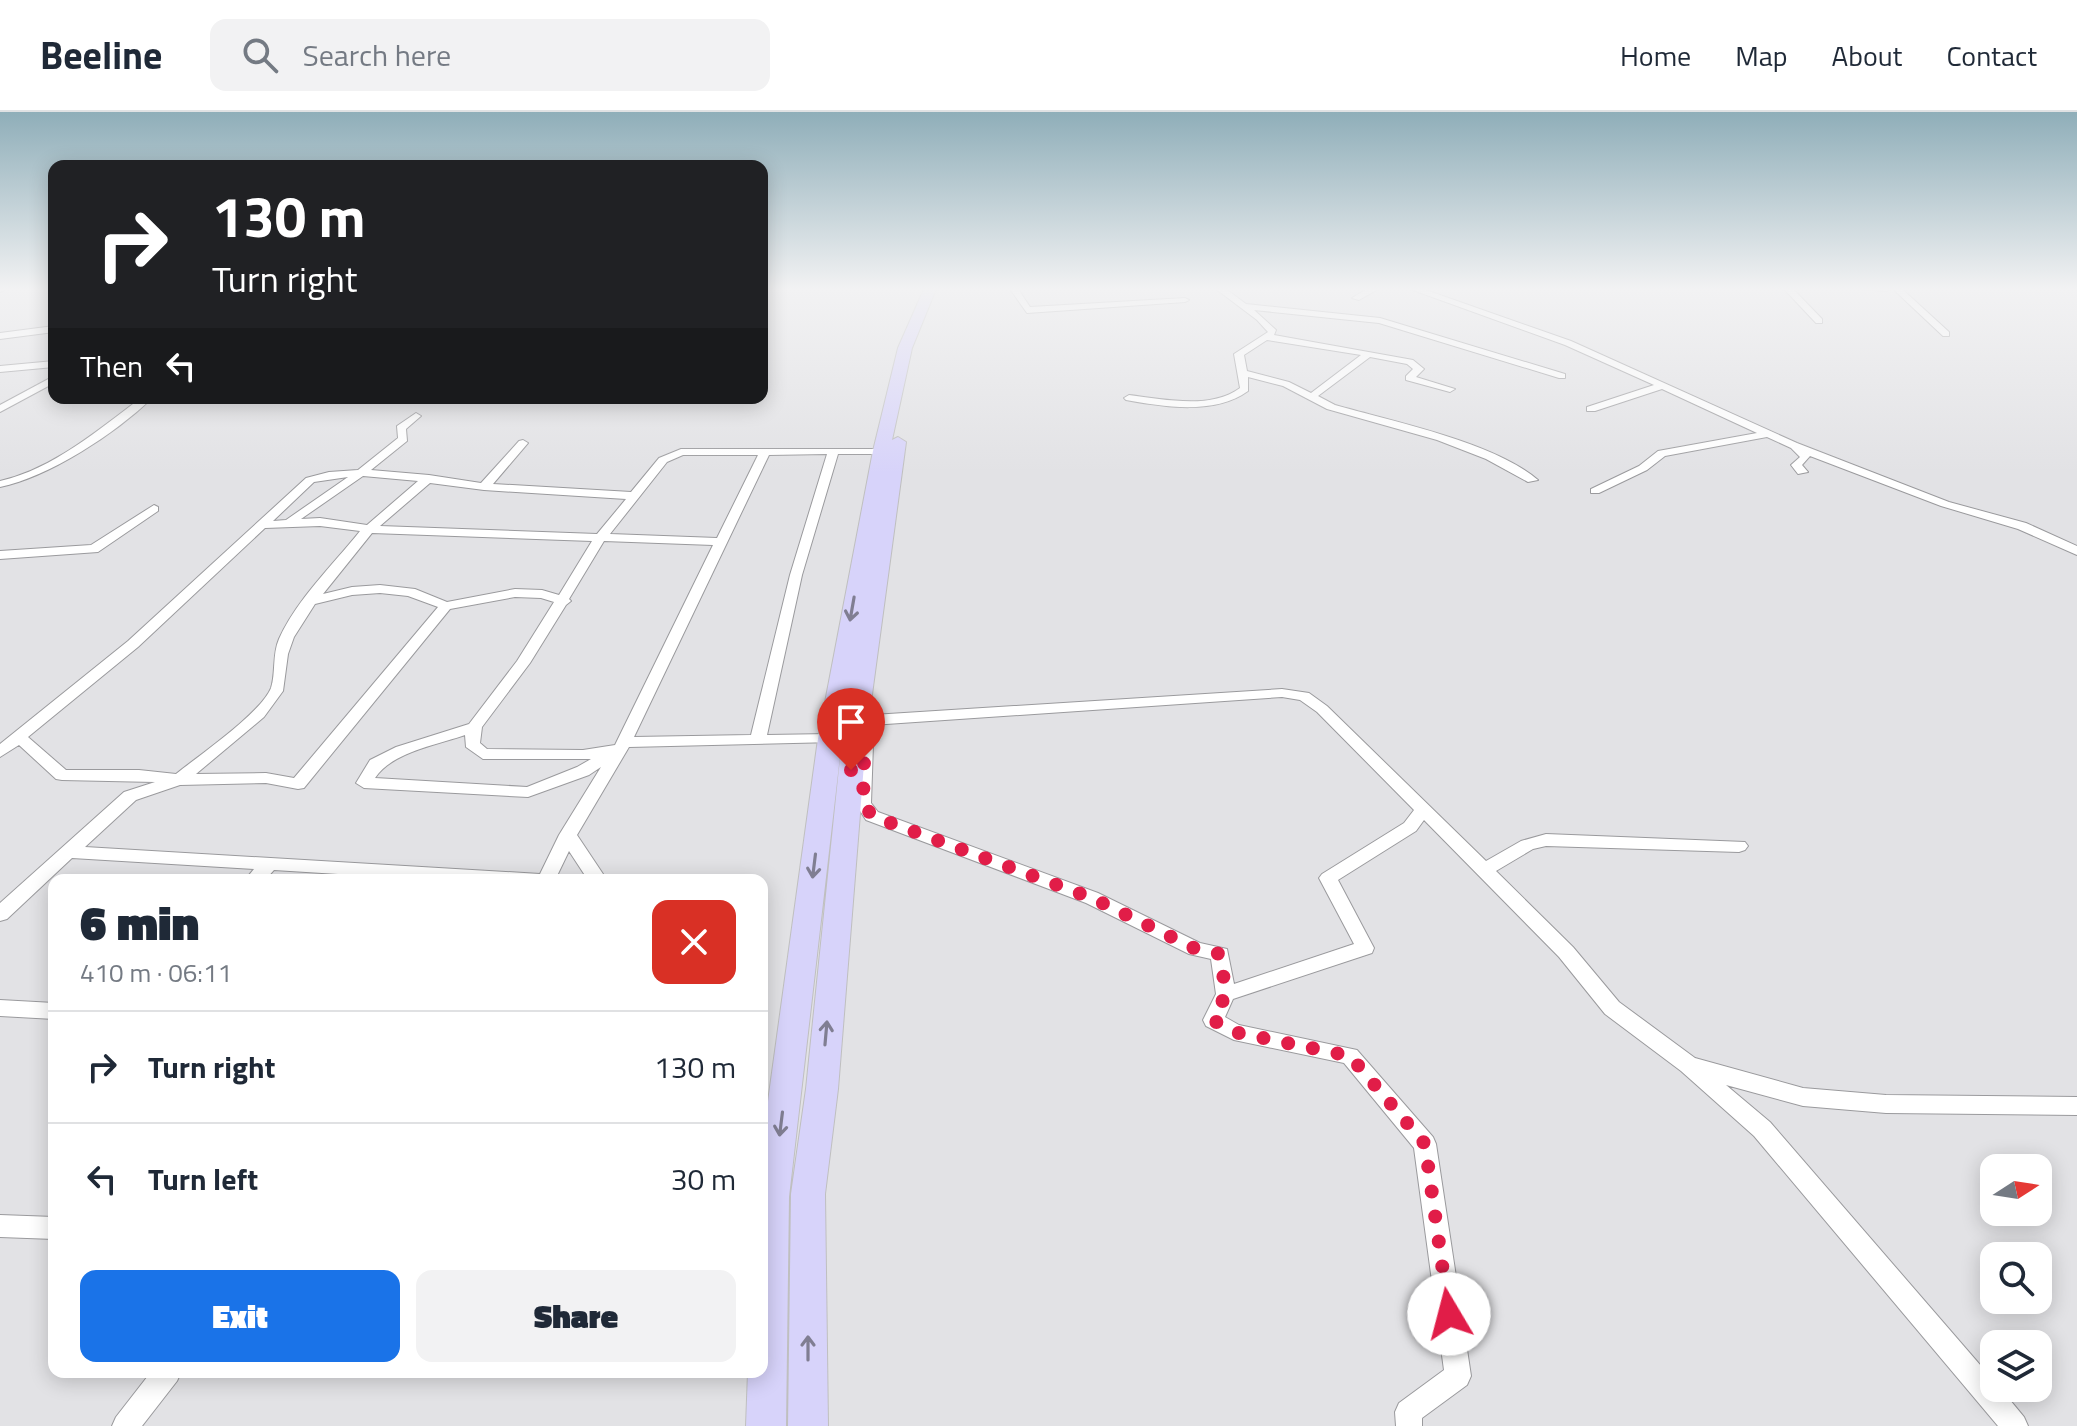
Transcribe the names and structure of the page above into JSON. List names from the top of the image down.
{
  "north": "right",
  "page": {
    "header": "Beeline",
    "search": "Search here",
    "nav": [
      "Home",
      "Map",
      "About",
      "Contact"
    ],
    "turn": ["130 m", "Turn right"],
    "then": "Then",
    "heading": ["6 min", "410 m · 06:11"],
    "list": [
      {
        "name": "Turn right",
        "value": "130 m"
      },
      {
        "name": "Turn left",
        "value": "30 m"
      }
    ],
    "buttons": ["Exit", "Share"]
  }
}
